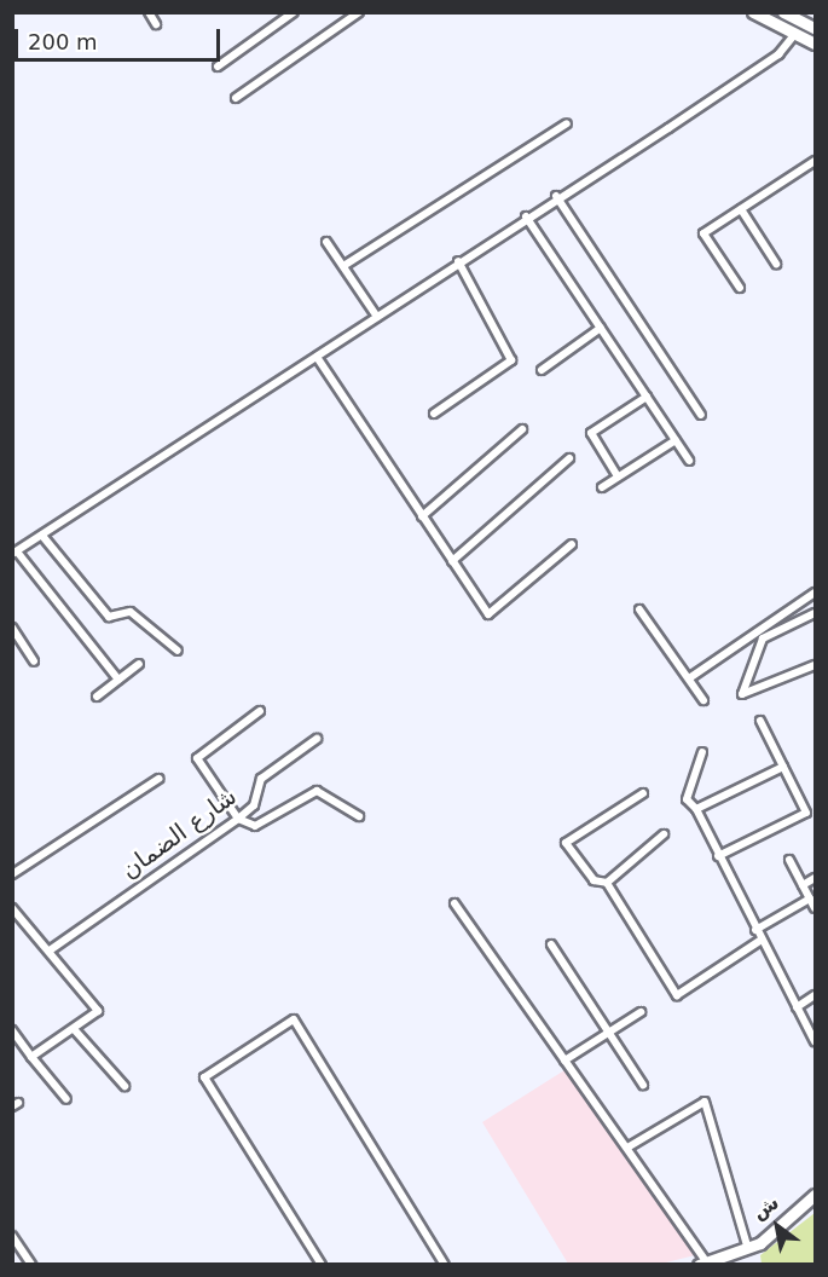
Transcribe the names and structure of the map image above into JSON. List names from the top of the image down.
{
  "streets": {
    "street": ["شارع الضمان"]
  },
  "scale_bar": "200 m",
  "north": "top left"
}
